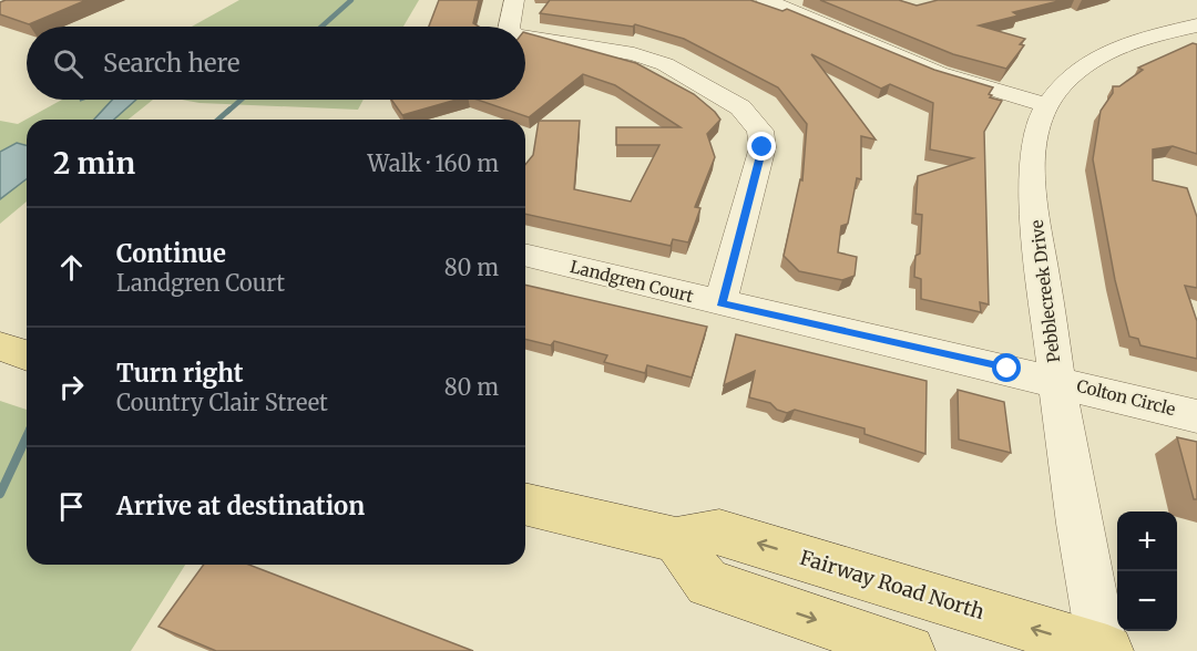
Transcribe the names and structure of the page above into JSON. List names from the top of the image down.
{
  "streets": {
    "main road": ["Fairway Road North"],
    "street": ["Landgren Court", "Pebblecreek Drive", "Colton Circle"]
  },
  "crossings": [
    ["Landgren Court", "Pebblecreek Drive"],
    ["Landgren Court", "Colton Circle"],
    ["Pebblecreek Drive", "Colton Circle"],
    ["Pebblecreek Drive", "Fairway Road North"]
  ],
  "page": {
    "search": "Search here",
    "heading": ["2 min", "Walk · 160 m"],
    "list": [
      ["Continue", "Landgren Court", "80 m"],
      ["Turn right", "Country Clair Street", "80 m"],
      "Arrive at destination"
    ],
    "map_buttons": ["+", "−"]
  }
}
